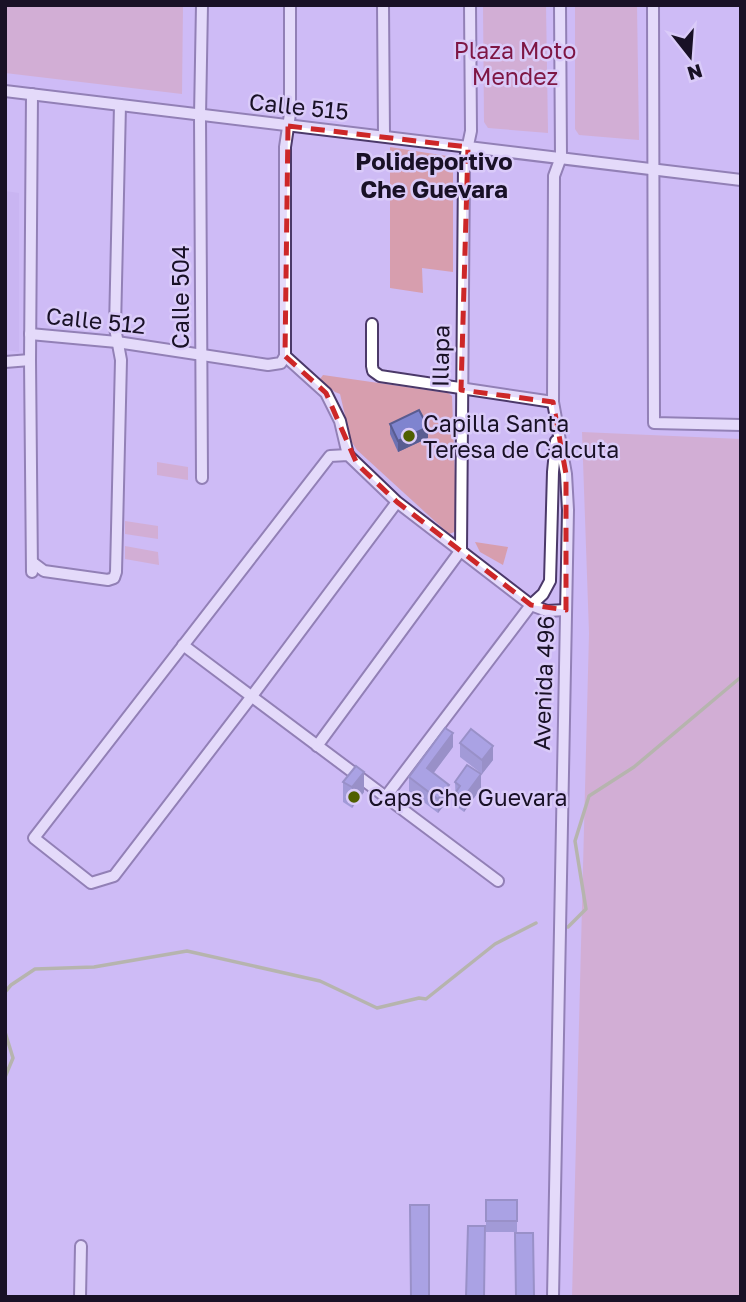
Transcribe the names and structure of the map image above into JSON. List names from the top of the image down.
{
  "streets": {
    "street": [
      "Calle 515",
      "Calle 504",
      "Calle 512",
      "Illapa",
      "Avenida 496"
    ]
  },
  "crossings": [
    ["Calle 515", "Calle 504"],
    ["Calle 515", "Illapa"],
    ["Calle 515", "Avenida 496"],
    ["Calle 504", "Calle 512"]
  ],
  "districts": ["Polideportivo Che Guevara"],
  "parks": ["Plaza Moto Mendez"],
  "places": ["Capilla Santa Teresa de Calcuta", "Caps Che Guevara"],
  "north": "bottom"
}
